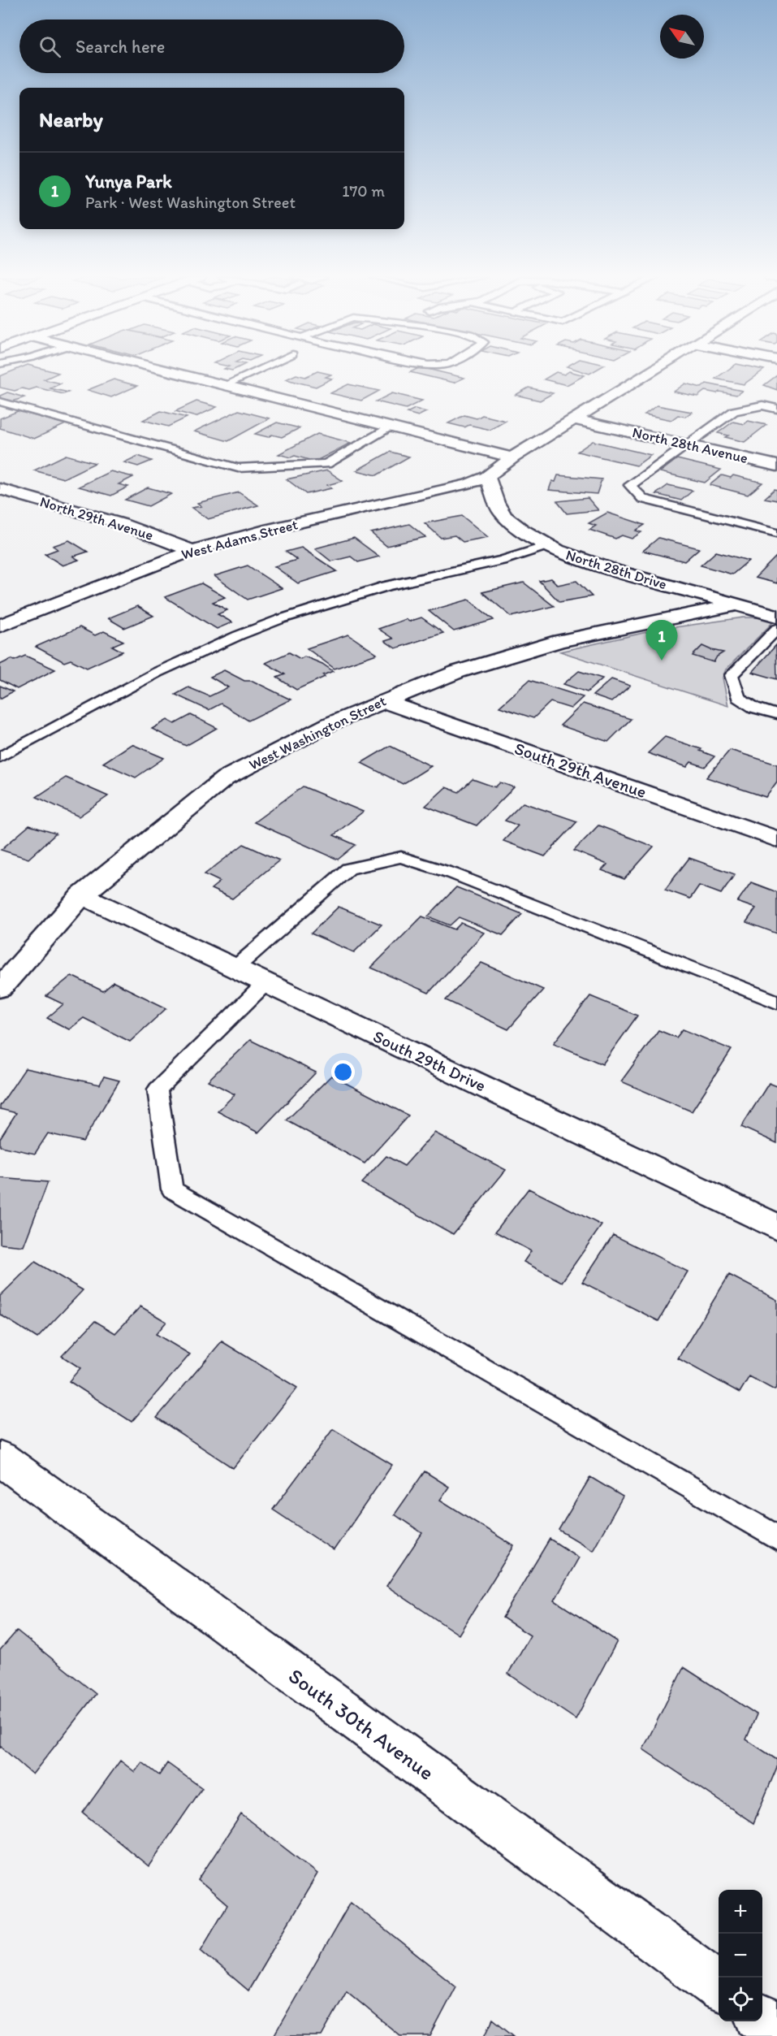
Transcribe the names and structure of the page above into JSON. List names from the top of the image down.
{
  "streets": {
    "street": [
      "North 28th Avenue",
      "North 29th Avenue",
      "West Adams Street",
      "North 28th Drive",
      "West Washington Street",
      "South 29th Avenue",
      "South 29th Drive",
      "South 30th Avenue"
    ]
  },
  "crossings": [
    ["North 28th Avenue", "West Adams Street"],
    ["North 29th Avenue", "West Adams Street"],
    ["West Adams Street", "North 28th Drive"],
    ["North 28th Drive", "West Washington Street"],
    ["West Washington Street", "South 29th Avenue"],
    ["West Washington Street", "South 29th Drive"]
  ],
  "north": "top left",
  "page": {
    "search": "Search here",
    "heading": "Nearby",
    "list": [
      {
        "mark": "1",
        "name": "Yunya Park",
        "note": "Park · West Washington Street",
        "value": "170 m"
      }
    ],
    "pins": "1",
    "map_buttons": ["+", "−"]
  }
}
